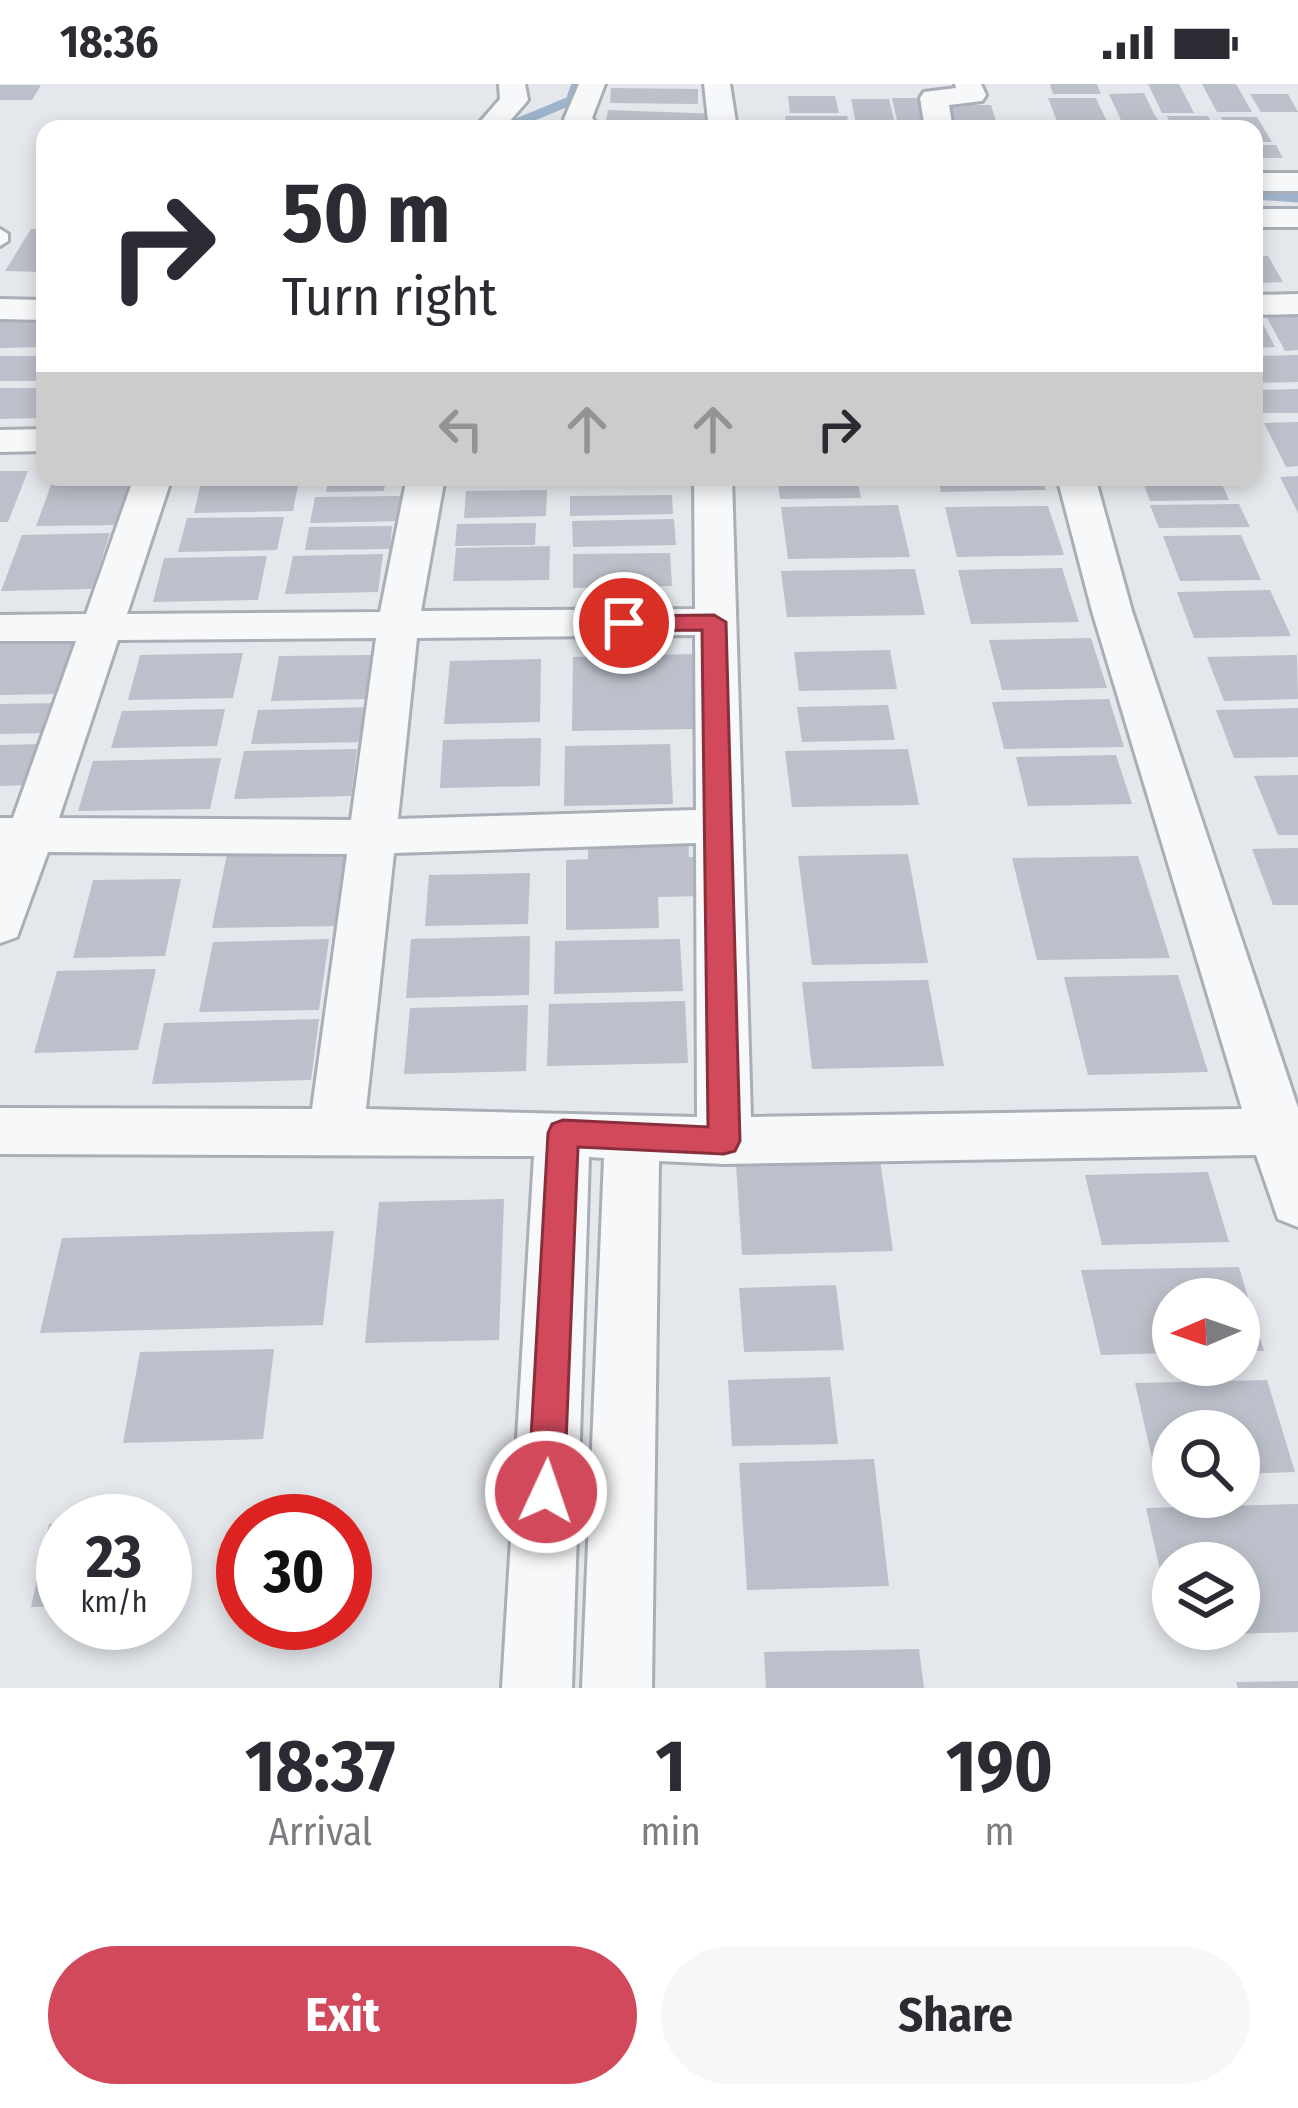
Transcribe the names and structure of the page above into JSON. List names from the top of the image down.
{
  "north": "left",
  "page": {
    "status": "18:36",
    "turn": ["50 m", "Turn right"],
    "speed": "23 km/h",
    "limit": "30",
    "eta": [
      "18:37",
      "Arrival",
      "1",
      "min",
      "190",
      "m"
    ],
    "buttons": ["Exit", "Share"]
  }
}
